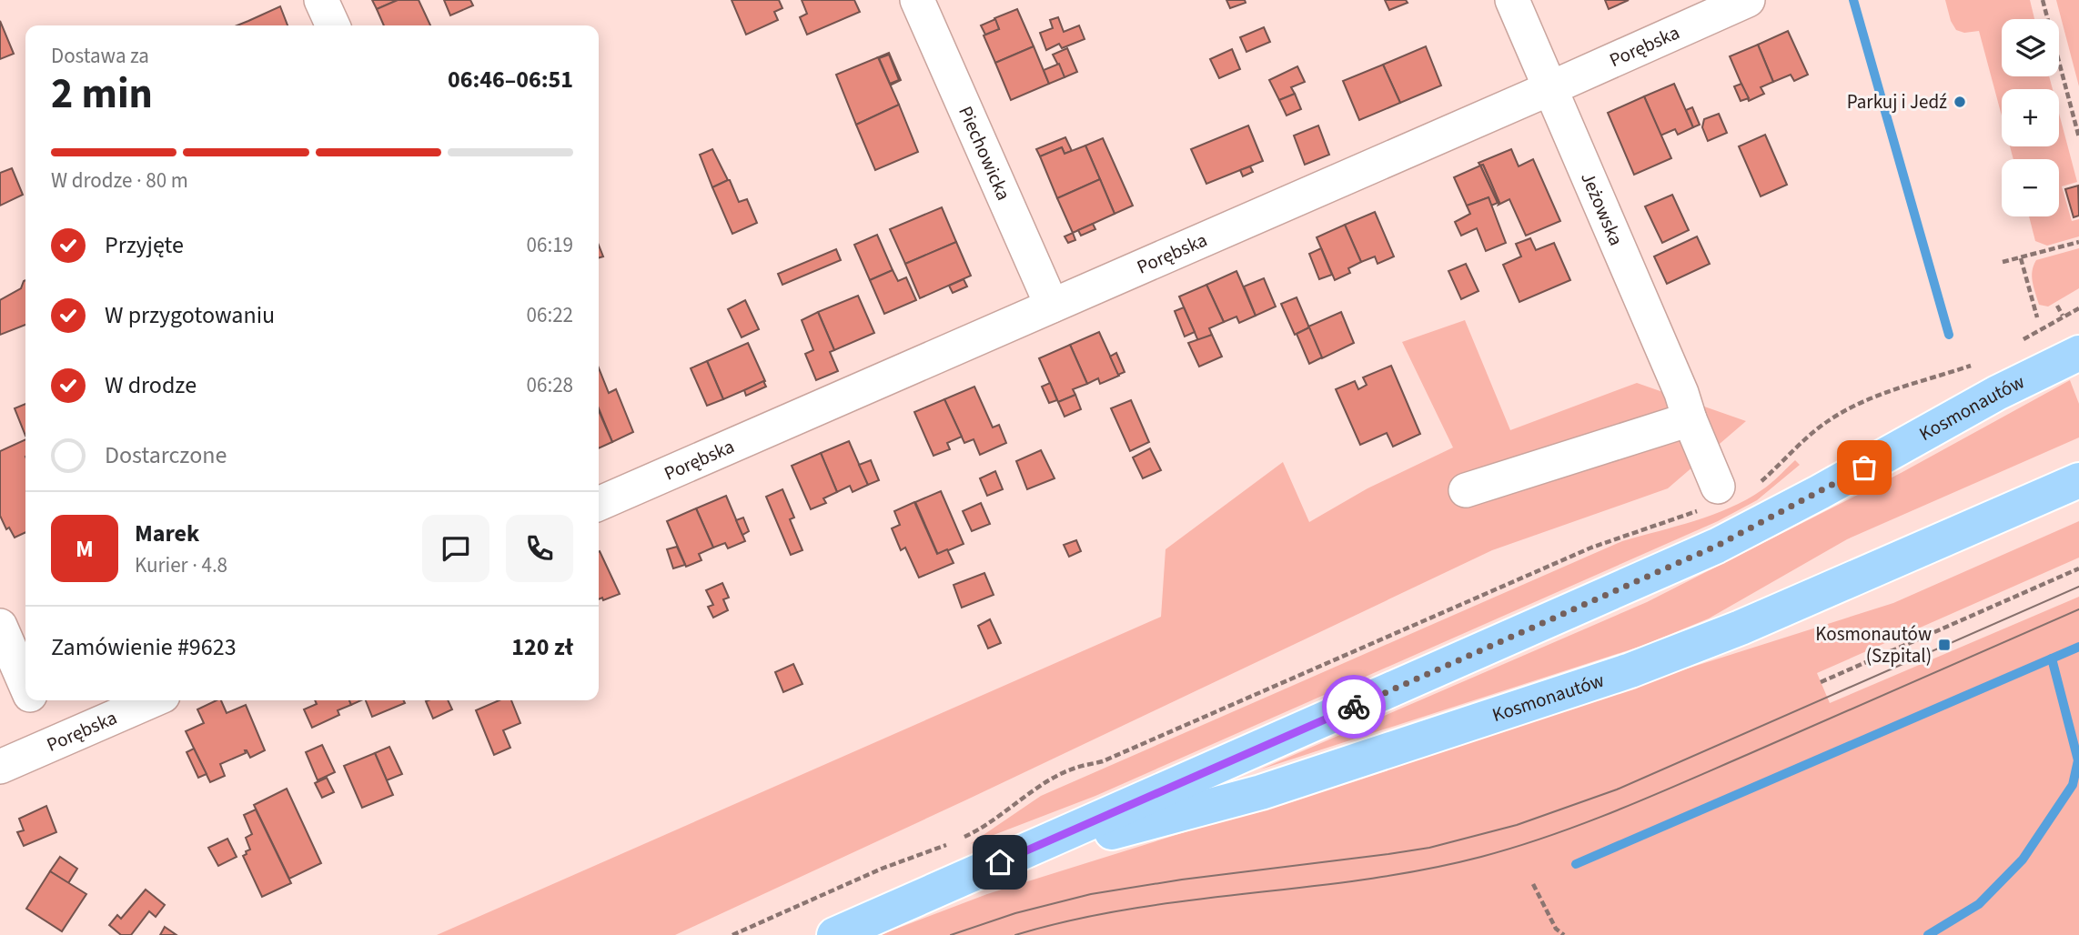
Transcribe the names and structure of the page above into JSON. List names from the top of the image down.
{
  "streets": {
    "main road": ["Kosmonautów"],
    "street": ["Porębska", "Piechowicka", "Jeżowska"]
  },
  "crossings": [
    ["Porębska", "Piechowicka"],
    ["Porębska", "Jeżowska"]
  ],
  "places": {
    "other": ["Parkuj i Jedź"],
    "transit": ["Kosmonautów (Szpital)"]
  },
  "page": {
    "map_buttons": ["+", "−"],
    "heading": ["2 min", "Dostawa za", "06:46–06:51"],
    "panel": [
      "Marek",
      "Kurier · 4.8",
      "Zamówienie #9623",
      "120 zł"
    ],
    "bar": "W drodze · 80 m",
    "list": [
      ["Przyjęte", "06:19"],
      ["W przygotowaniu", "06:22"],
      ["W drodze", "06:28"],
      "Dostarczone"
    ],
    "round": "M"
  }
}
